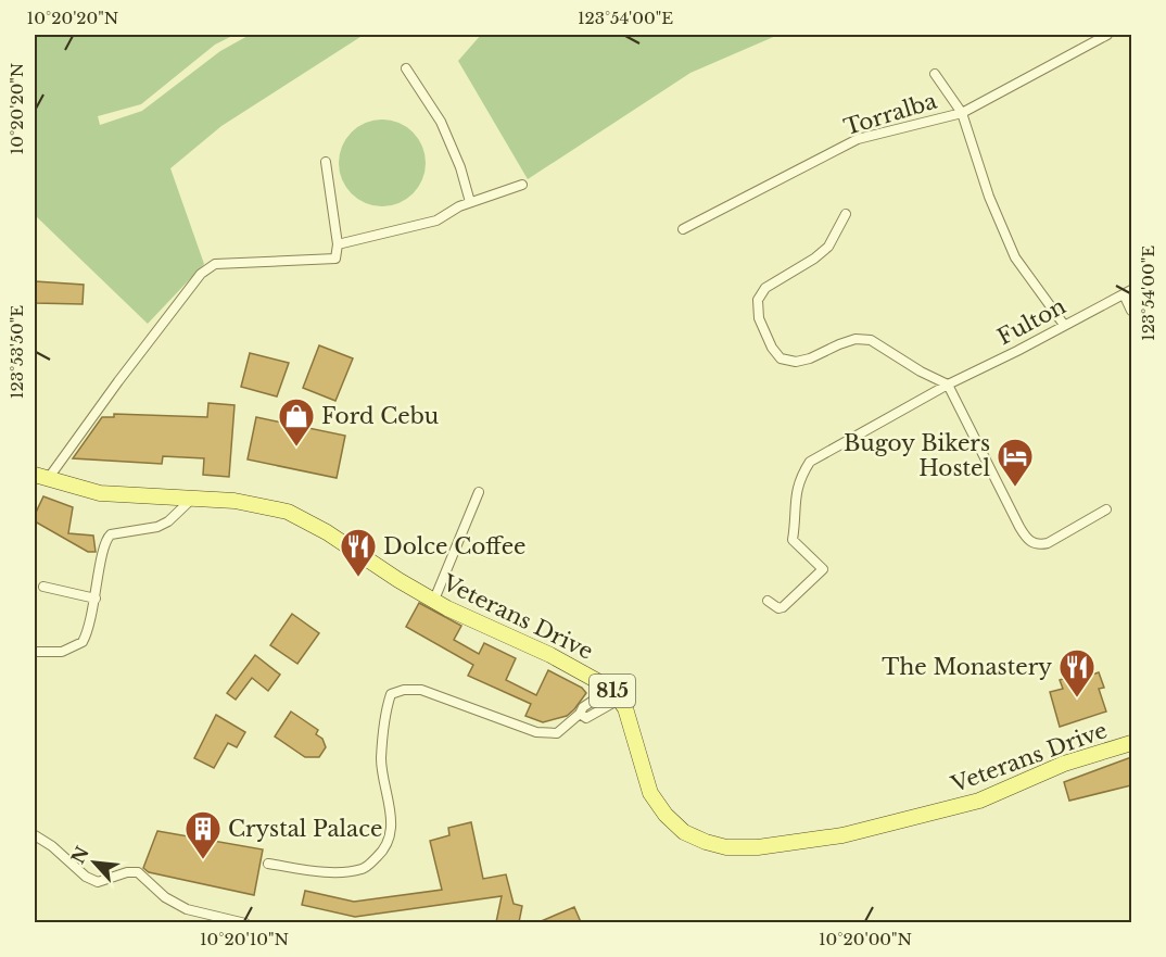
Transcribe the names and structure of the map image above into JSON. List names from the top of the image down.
{
  "streets": {
    "main road": ["Veterans Drive", "815"],
    "street": ["Torralba", "Fulton"]
  },
  "places": {
    "shop": ["Ford Cebu"],
    "hotel": ["Bugoy Bikers Hostel"],
    "restaurant": ["Dolce Coffee", "The Monastery"],
    "building": ["Crystal Palace"]
  },
  "north": "top left",
  "coordinates": [
    "10°20'20\"N",
    "123°54'00\"E",
    "123°53'50\"E",
    "10°20'10\"N",
    "10°20'00\"N"
  ]
}
